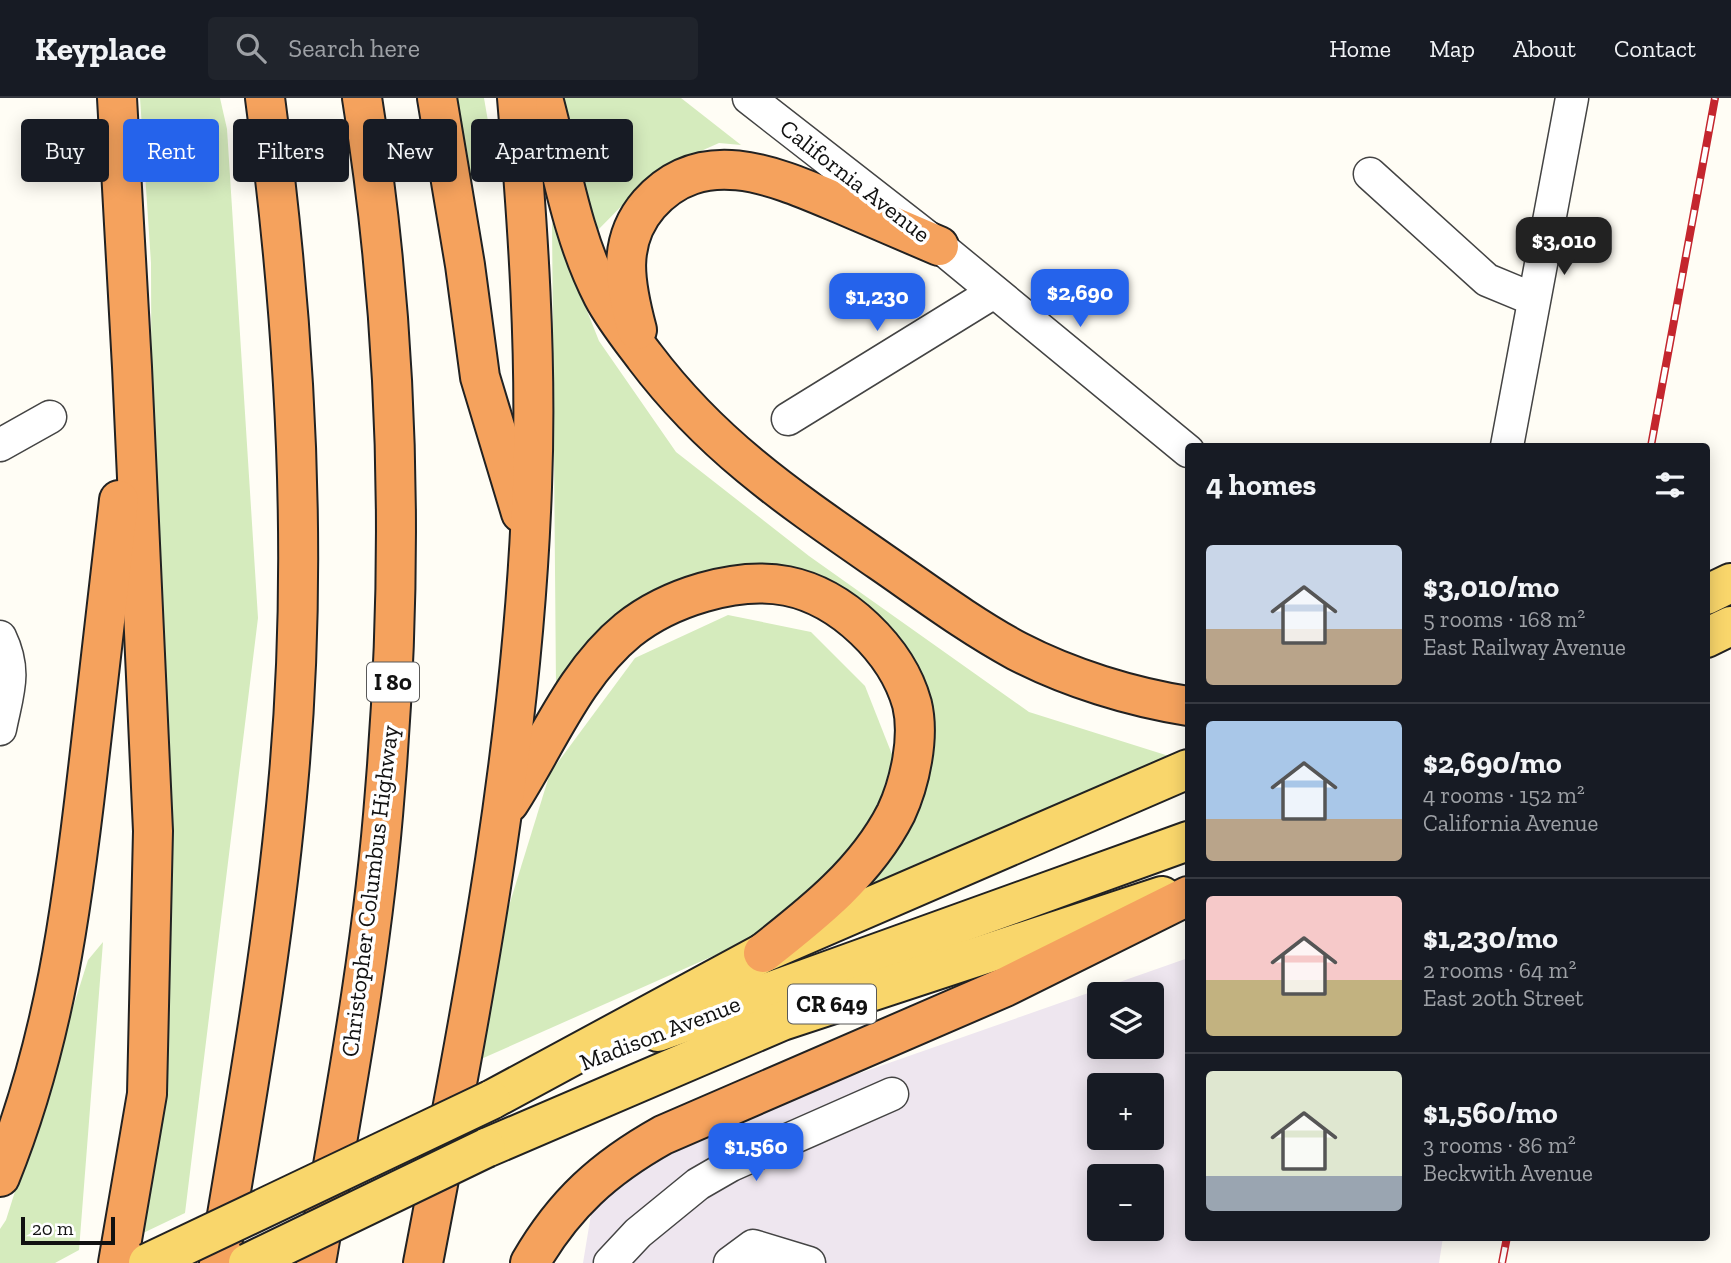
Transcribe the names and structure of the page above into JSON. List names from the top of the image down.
{
  "streets": {
    "highway": ["I 80", "Christopher Columbus Highway"],
    "main road": ["CR 649", "Madison Avenue"],
    "street": ["California Avenue"]
  },
  "scale_bar": "20 m",
  "page": {
    "header": "Keyplace",
    "search": "Search here",
    "nav": [
      "Home",
      "Map",
      "About",
      "Contact"
    ],
    "chip": [
      "Buy",
      "Rent",
      "Filters",
      "New",
      "Apartment"
    ],
    "price": [
      "$3,010",
      "$2,690",
      "$1,230",
      "$1,560"
    ],
    "heading": "4 homes",
    "list": [
      {
        "name": "$3,010/mo",
        "note": "5 rooms · 168 m² · East Railway Avenue"
      },
      {
        "name": "$2,690/mo",
        "note": "4 rooms · 152 m² · California Avenue"
      },
      {
        "name": "$1,230/mo",
        "note": "2 rooms · 64 m² · East 20th Street"
      },
      {
        "name": "$1,560/mo",
        "note": "3 rooms · 86 m² · Beckwith Avenue"
      }
    ],
    "map_buttons": ["+", "−"],
    "scale": "20 m"
  }
}
